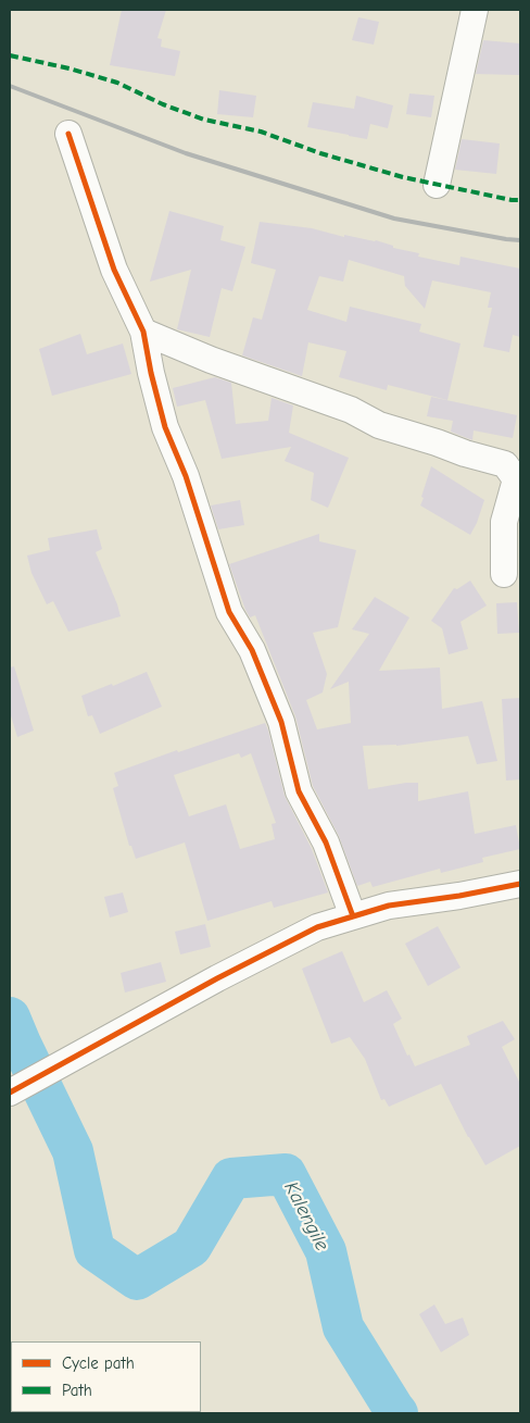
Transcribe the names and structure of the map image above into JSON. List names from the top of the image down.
{
  "water": ["Kalengile"],
  "legend": ["Cycle path", "Path"]
}
